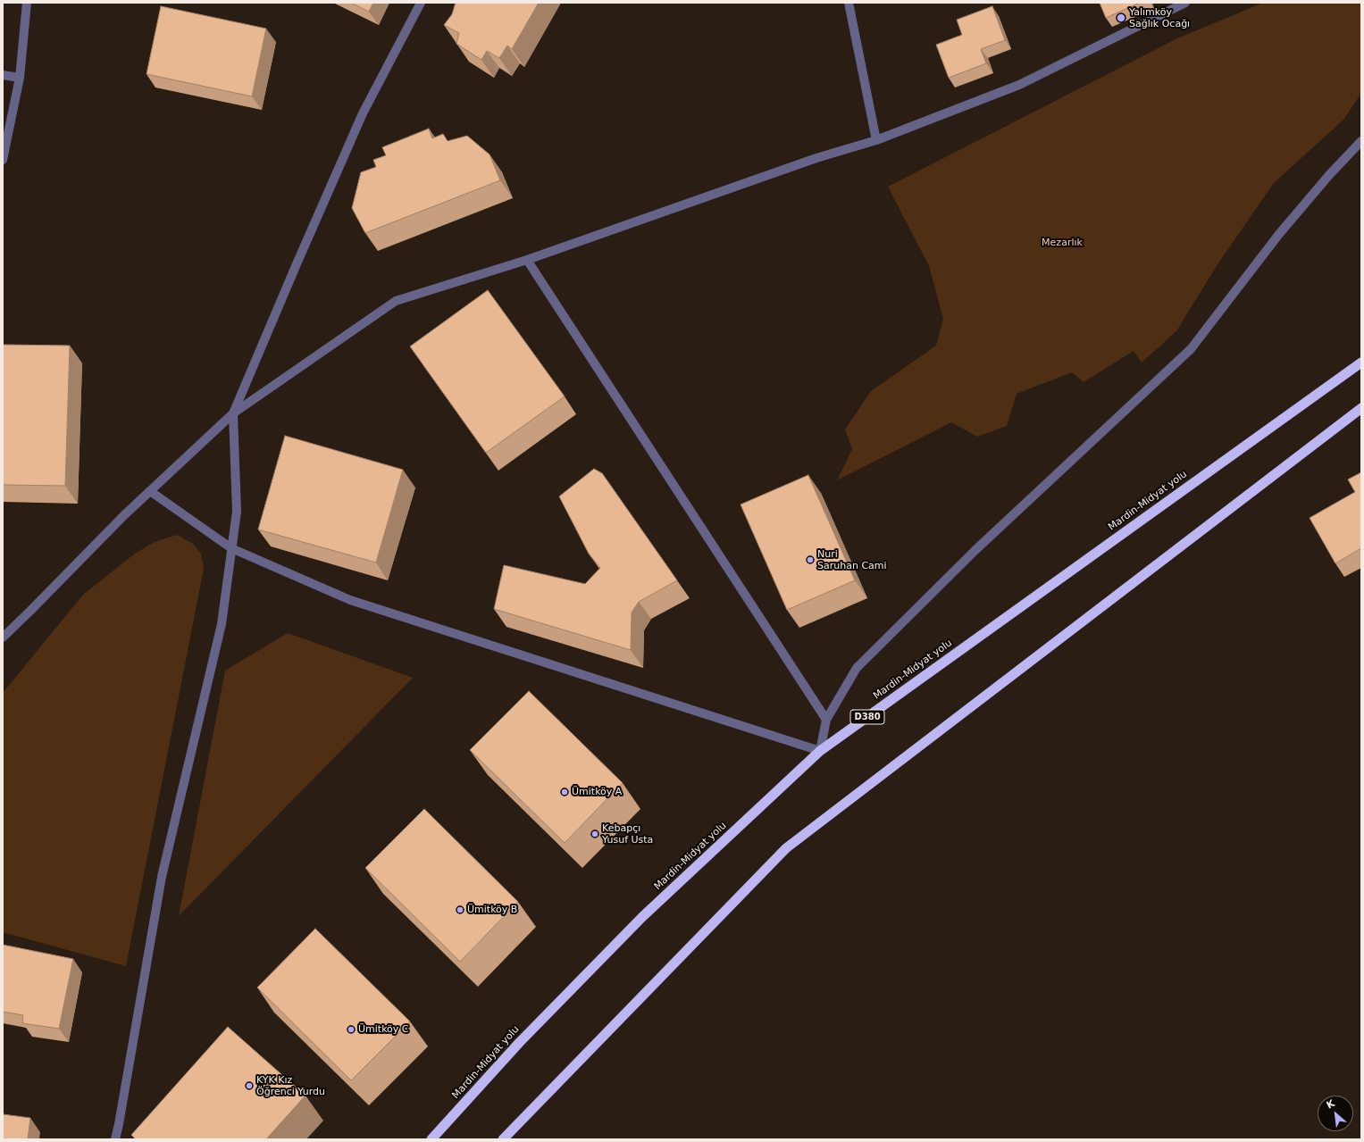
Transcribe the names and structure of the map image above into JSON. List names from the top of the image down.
{
  "streets": {
    "highway": ["Mardin-Midyat yolu", "D380"]
  },
  "parks": ["Mezarlık"],
  "places": [
    "Yalımköy Sağlık Ocağı",
    "Nuri Saruhan Cami",
    "Ümitköy A",
    "Kebapçı Yusuf Usta",
    "Ümitköy B",
    "Ümitköy C",
    "KYK Kız Öğrenci Yurdu"
  ],
  "north": "top left"
}
